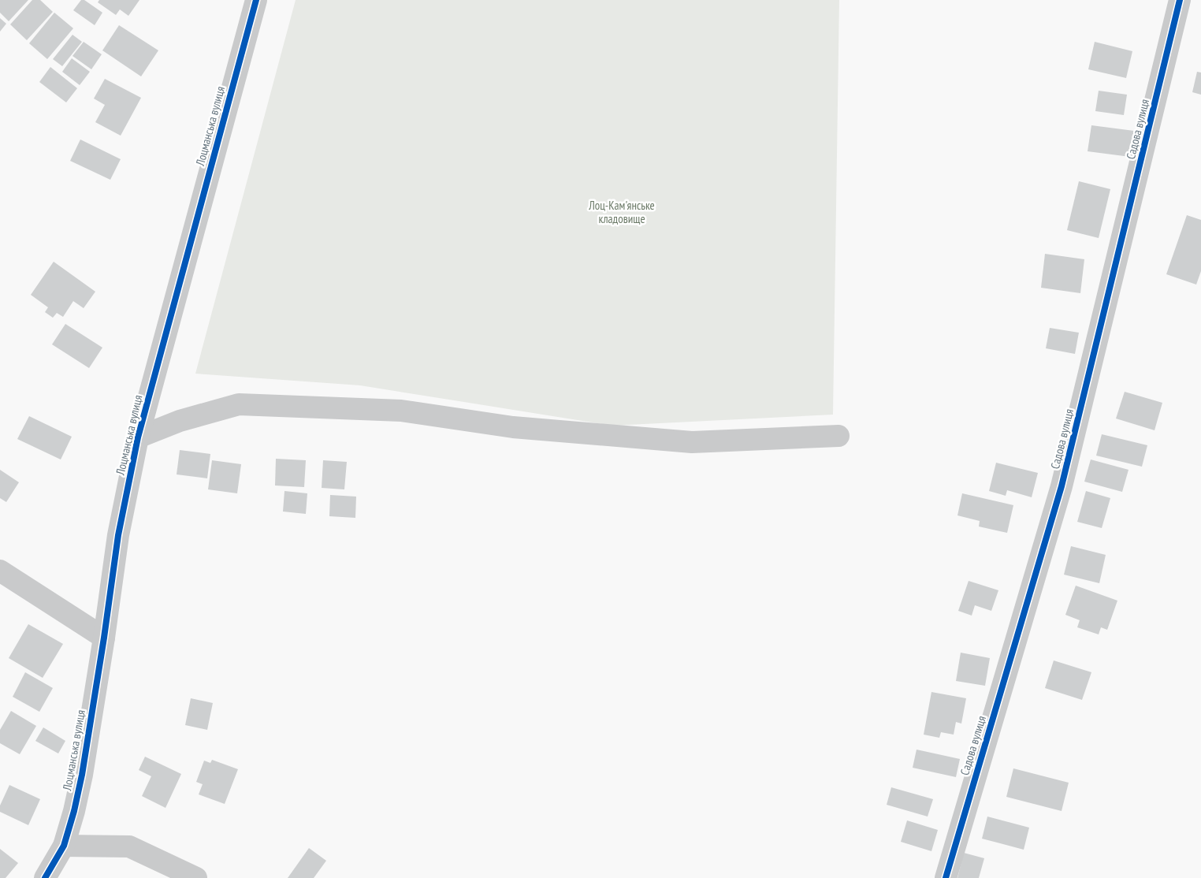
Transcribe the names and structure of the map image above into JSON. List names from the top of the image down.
{
  "streets": {
    "street": ["Лоцманська вулиця", "Садова вулиця"]
  },
  "parks": ["Лоц-Кам'янcьке кладовище"]
}
